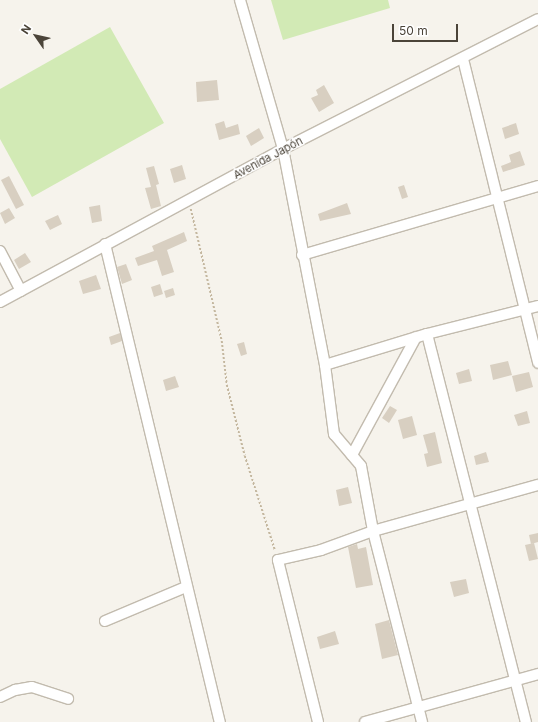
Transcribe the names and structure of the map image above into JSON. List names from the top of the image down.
{
  "streets": {
    "street": ["Avenida Japón"]
  },
  "scale_bar": "50 m",
  "north": "top left"
}
